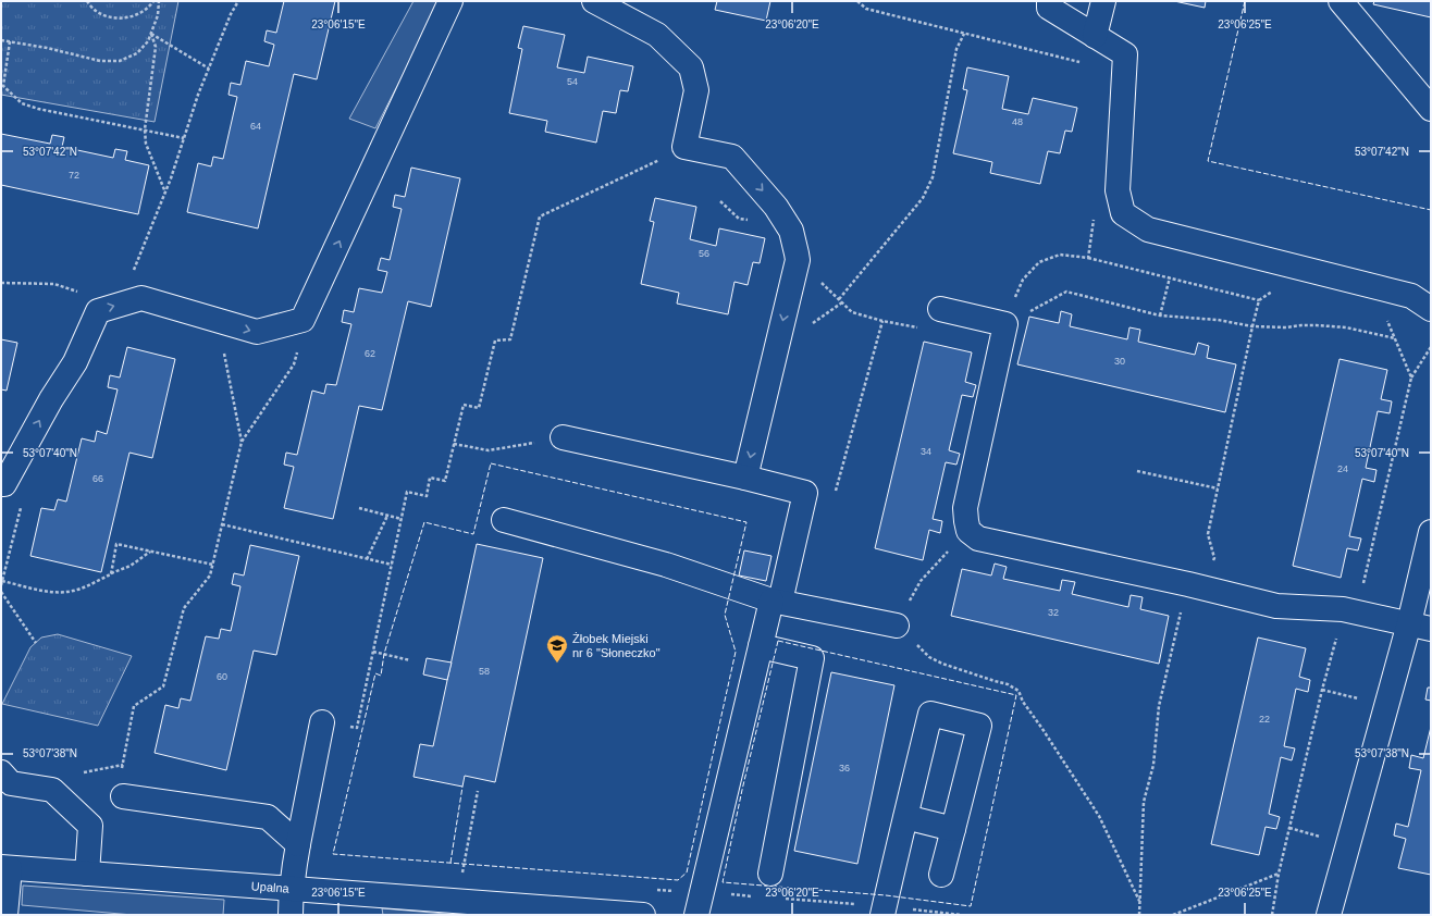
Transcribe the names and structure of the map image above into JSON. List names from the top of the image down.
{
  "streets": {
    "street": ["Upalna"]
  },
  "places": {
    "school or university": ["Żłobek Miejski nr 6 \"Słoneczko\""]
  },
  "house_numbers": [
    "54",
    "48",
    "64",
    "72",
    "56",
    "62",
    "30",
    "34",
    "24",
    "66",
    "32",
    "58",
    "60",
    "22",
    "36"
  ],
  "coordinates": [
    "23°06'15\"E",
    "23°06'20\"E",
    "23°06'25\"E",
    "53°07'42\"N",
    "53°07'40\"N",
    "53°07'38\"N"
  ]
}
